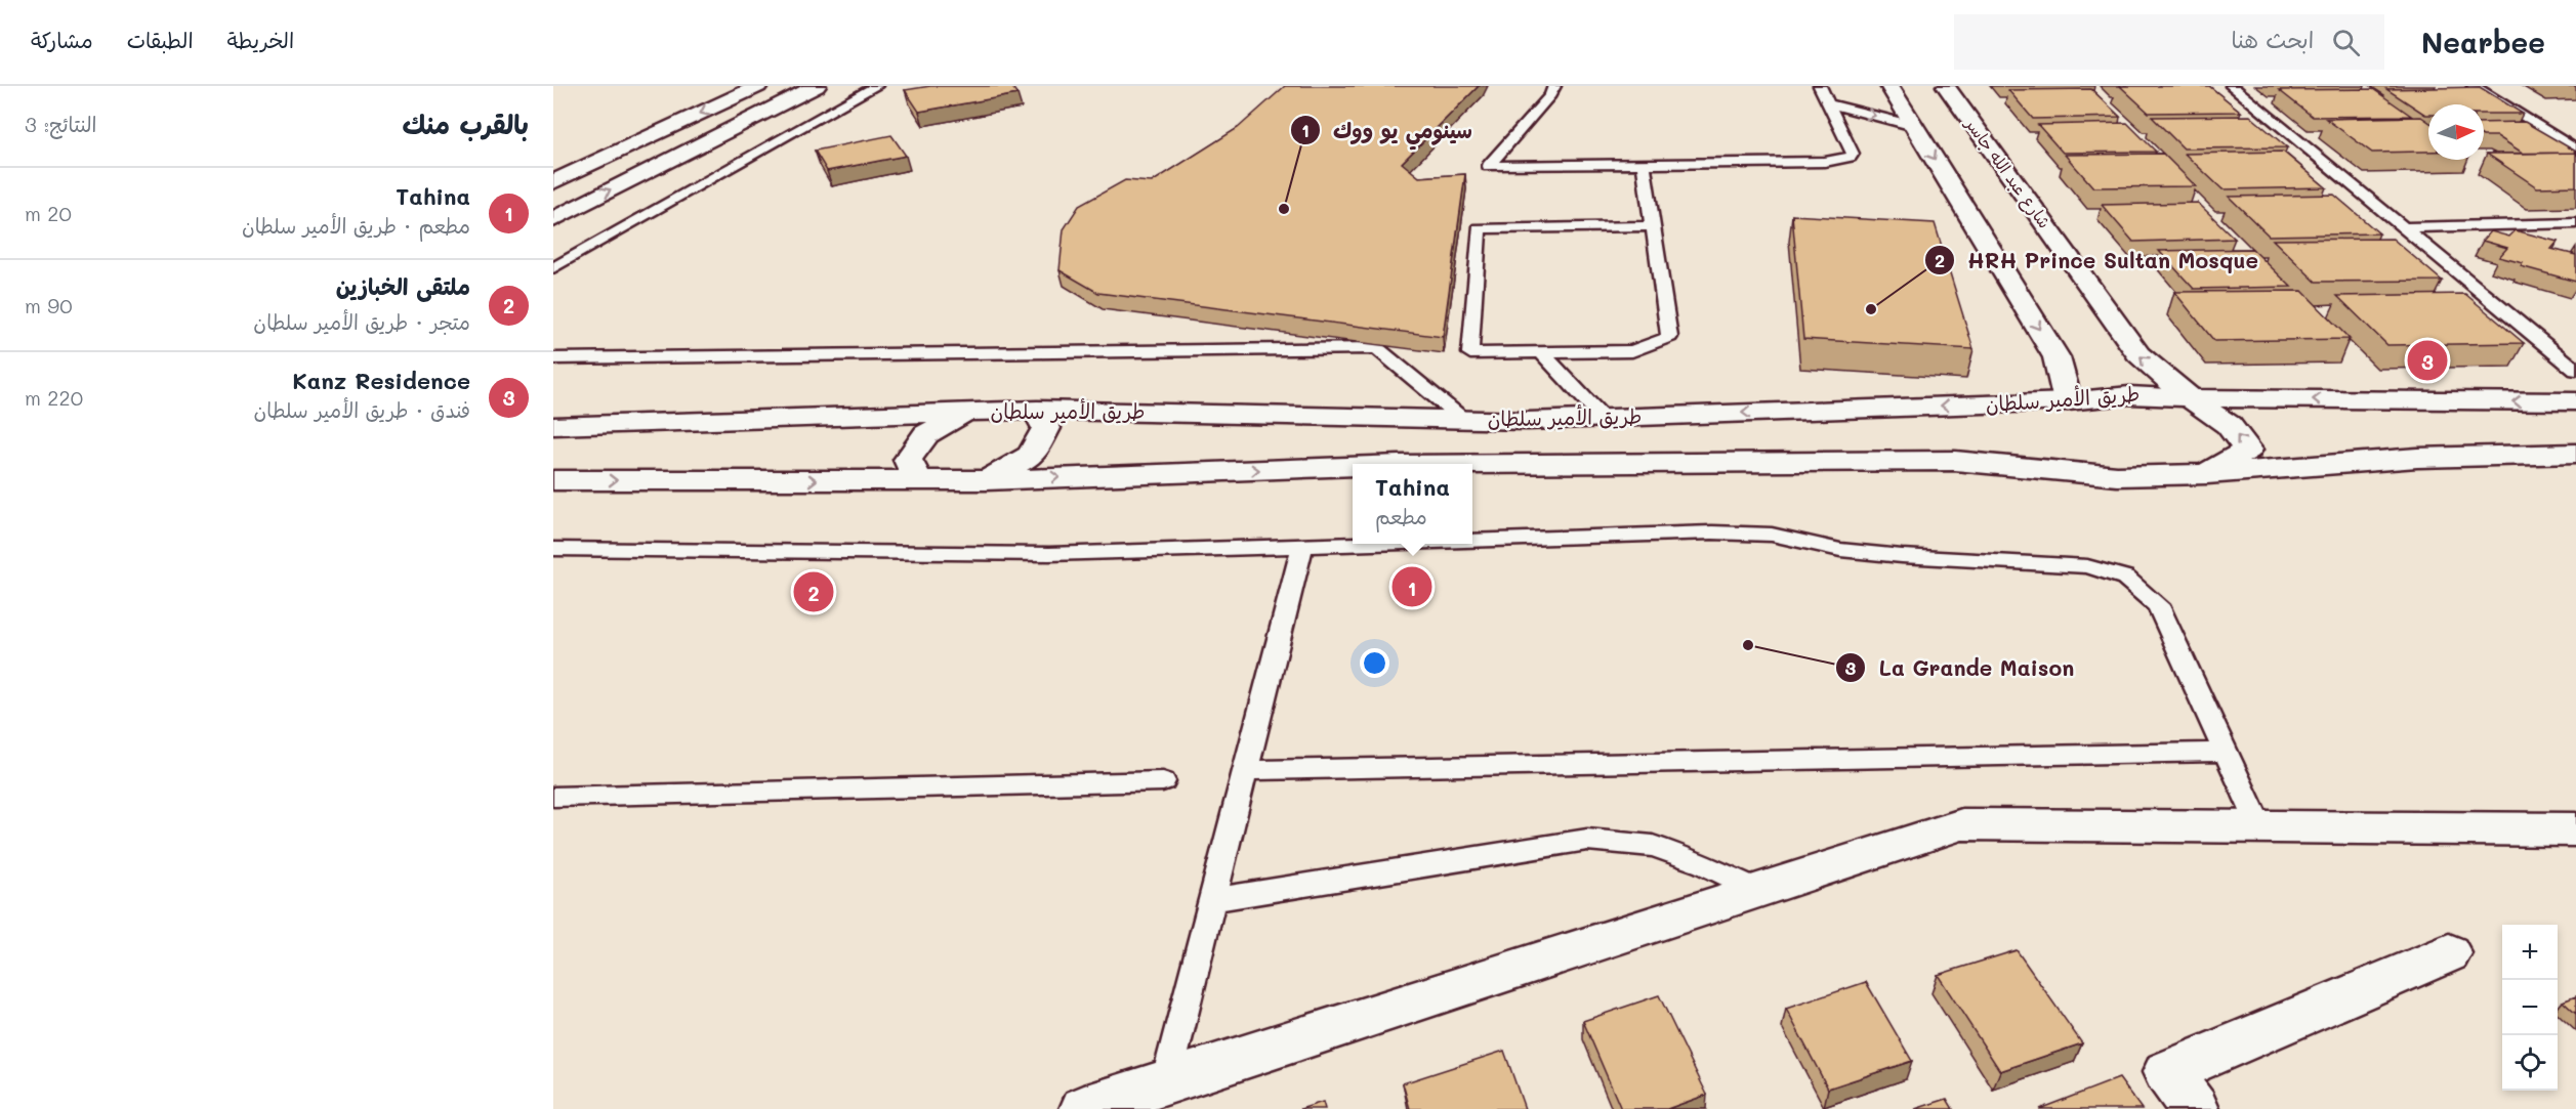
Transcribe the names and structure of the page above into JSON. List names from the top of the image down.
{
  "streets": {
    "main road": ["شارع عبد الله جاسر", "طريق الأمير سلطان"]
  },
  "crossings": [
    ["شارع عبد الله جاسر", "طريق الأمير سلطان"]
  ],
  "places": ["سينومي يو ووك", "HRH Prince Sultan Mosque", "La Grande Maison"],
  "north": "right",
  "page": {
    "header": "Nearbee",
    "search": "ابحث هنا",
    "nav": ["الخريطة", "الطبقات", "مشاركة"],
    "heading": ["بالقرب منك", "النتائج: 3"],
    "list": [
      {
        "mark": "1",
        "name": "Tahina",
        "note": "مطعم · طريق الأمير سلطان",
        "value": "20 m"
      },
      {
        "mark": "2",
        "name": "ملتقى الخبازين",
        "note": "متجر · طريق الأمير سلطان",
        "value": "90 m"
      },
      {
        "mark": "3",
        "name": "Kanz Residence",
        "note": "فندق · طريق الأمير سلطان",
        "value": "220 m"
      }
    ],
    "pins": ["3", "1", "2"],
    "popup": ["Tahina", "مطعم"],
    "map_buttons": ["+", "−"]
  }
}
